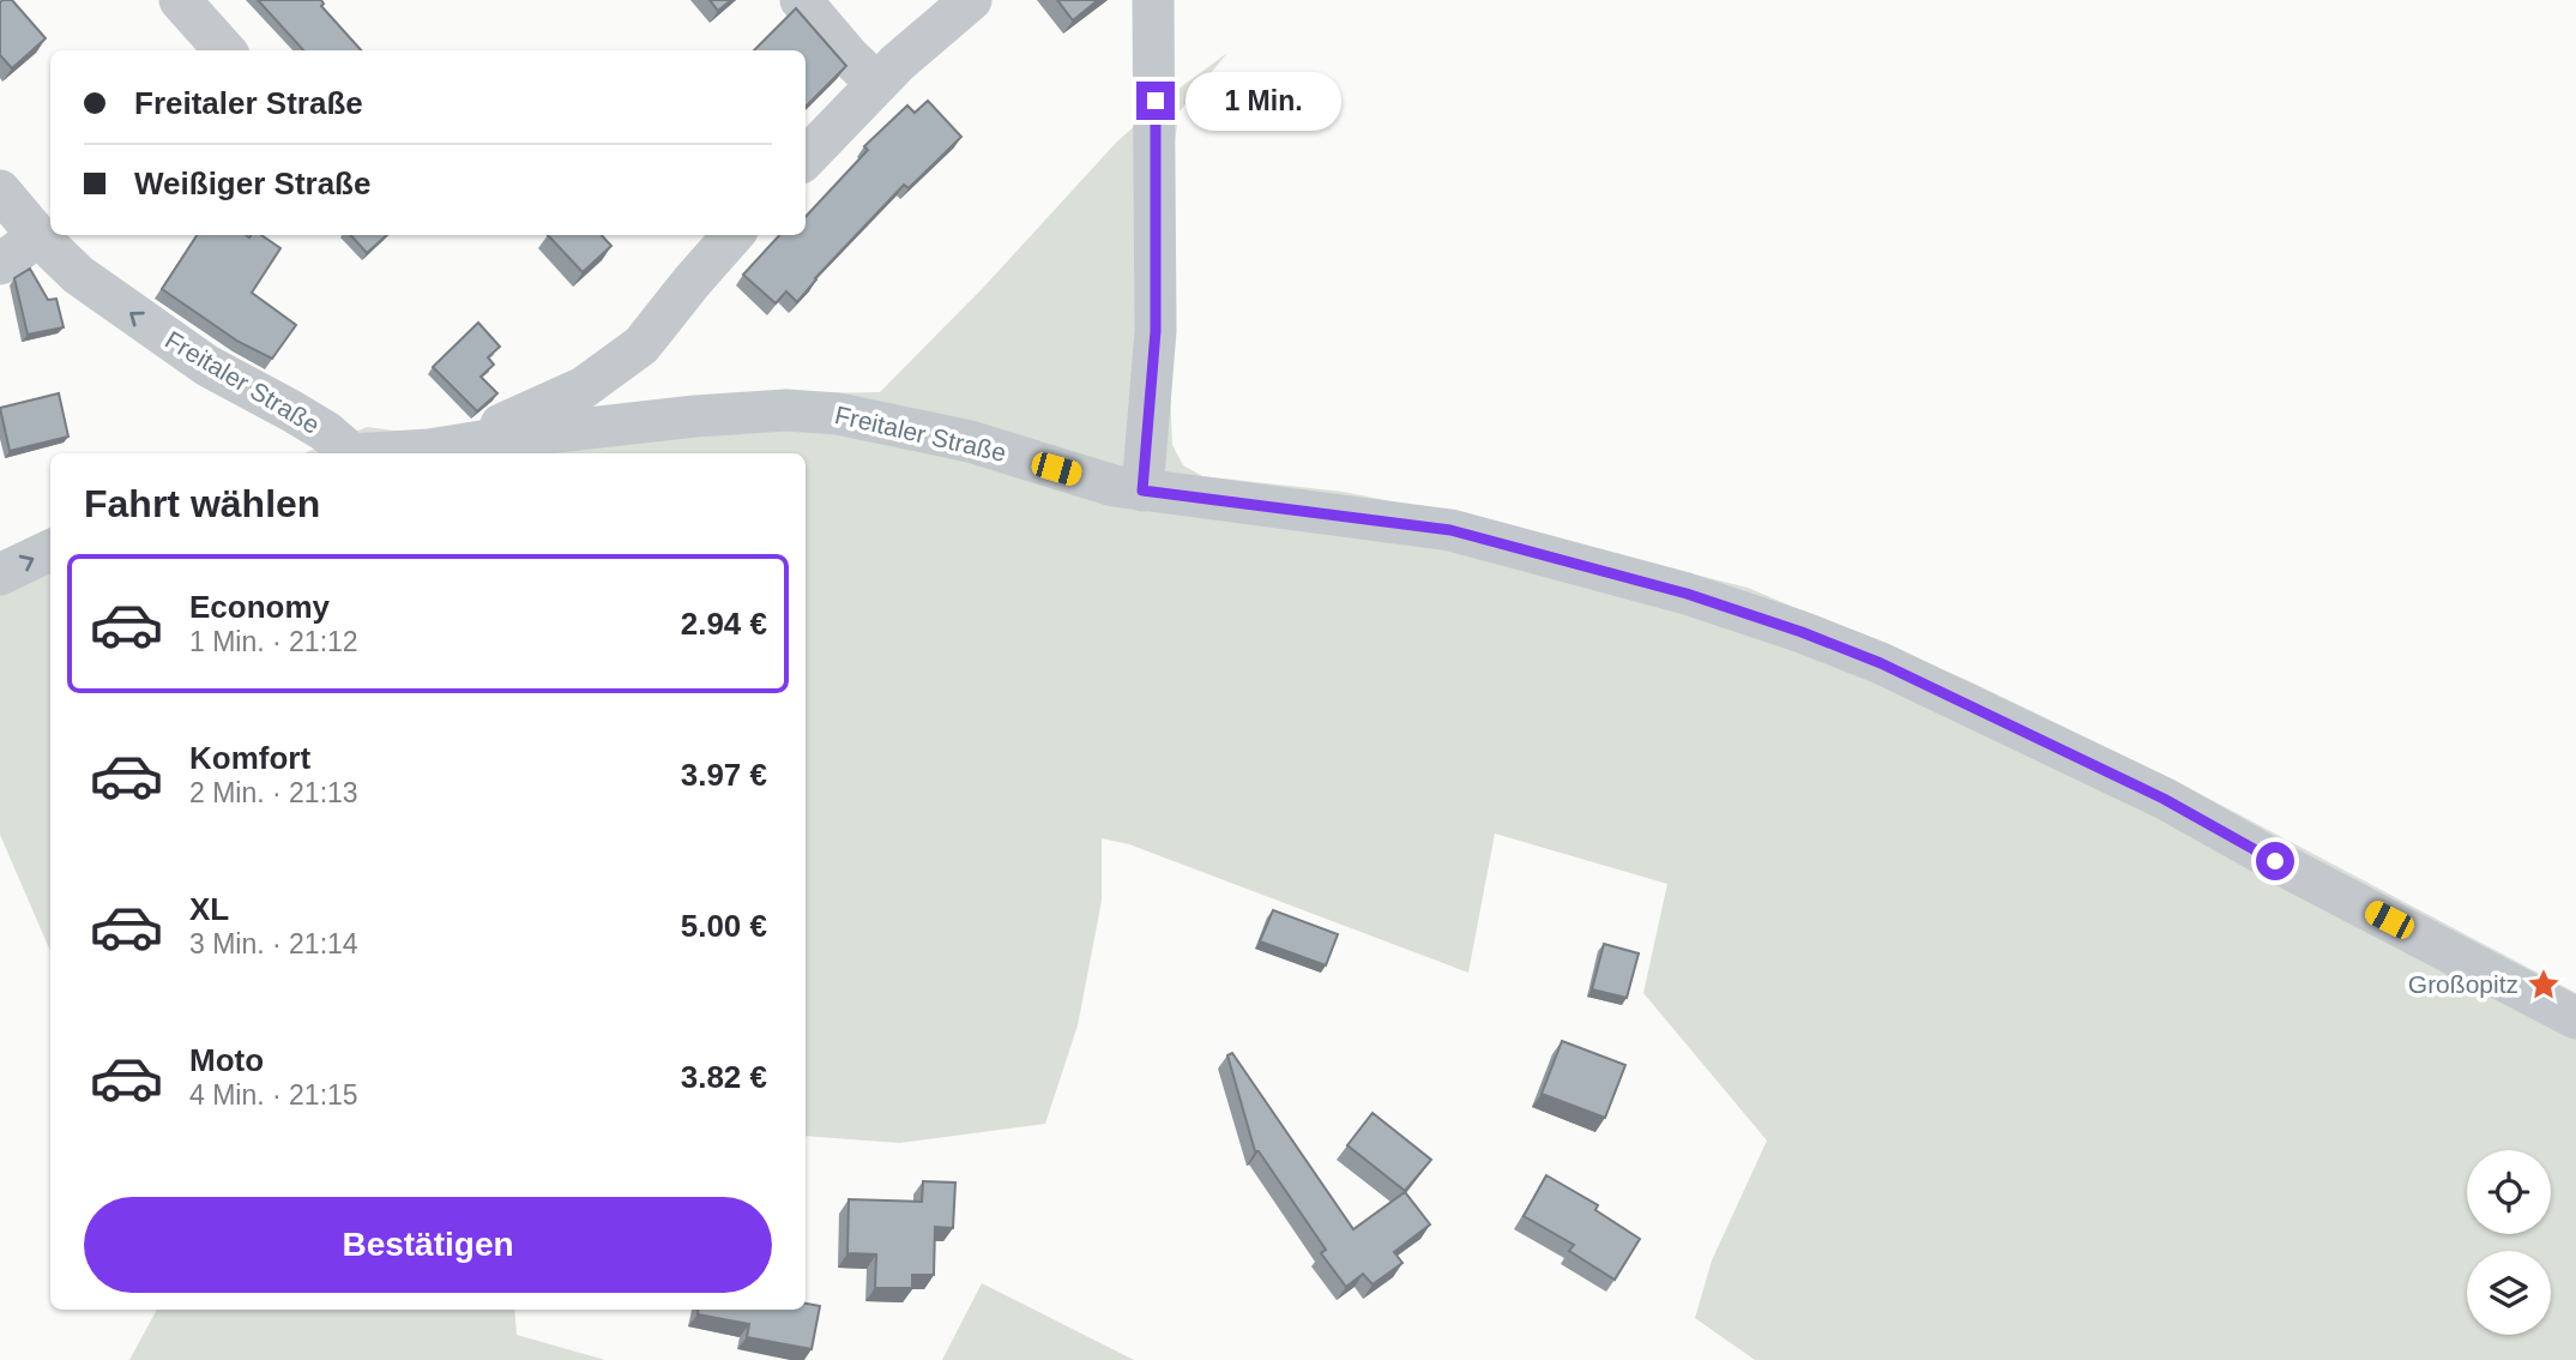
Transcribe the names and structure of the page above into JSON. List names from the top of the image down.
{
  "streets": {
    "street": ["Freitaler Straße"]
  },
  "places": {
    "place": ["Großopitz"]
  },
  "page": {
    "banner": ["Freitaler Straße", "Weißiger Straße"],
    "bubble": "1 Min.",
    "heading": "Fahrt wählen",
    "list": [
      {
        "name": "Economy",
        "note": "1 Min. · 21:12",
        "value": "2.94 €"
      },
      {
        "name": "Komfort",
        "note": "2 Min. · 21:13",
        "value": "3.97 €"
      },
      {
        "name": "XL",
        "note": "3 Min. · 21:14",
        "value": "5.00 €"
      },
      {
        "name": "Moto",
        "note": "4 Min. · 21:15",
        "value": "3.82 €"
      }
    ],
    "buttons": "Bestätigen"
  }
}
